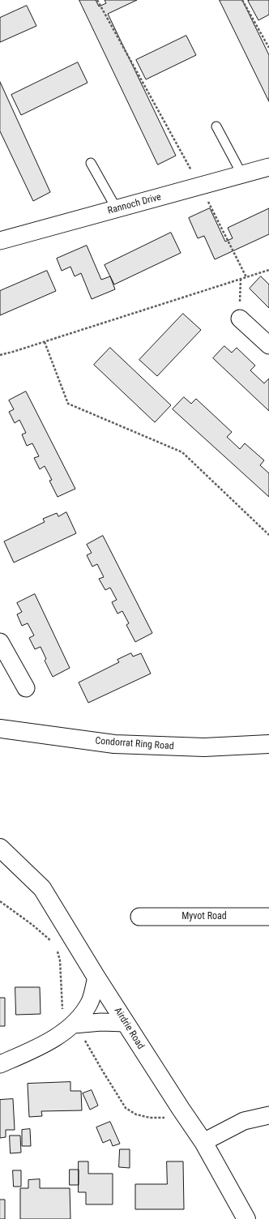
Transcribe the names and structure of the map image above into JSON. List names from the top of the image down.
{
  "streets": {
    "main road": ["Condorrat Ring Road", "Airdrie Road"],
    "street": ["Rannoch Drive", "Myvot Road"]
  }
}
